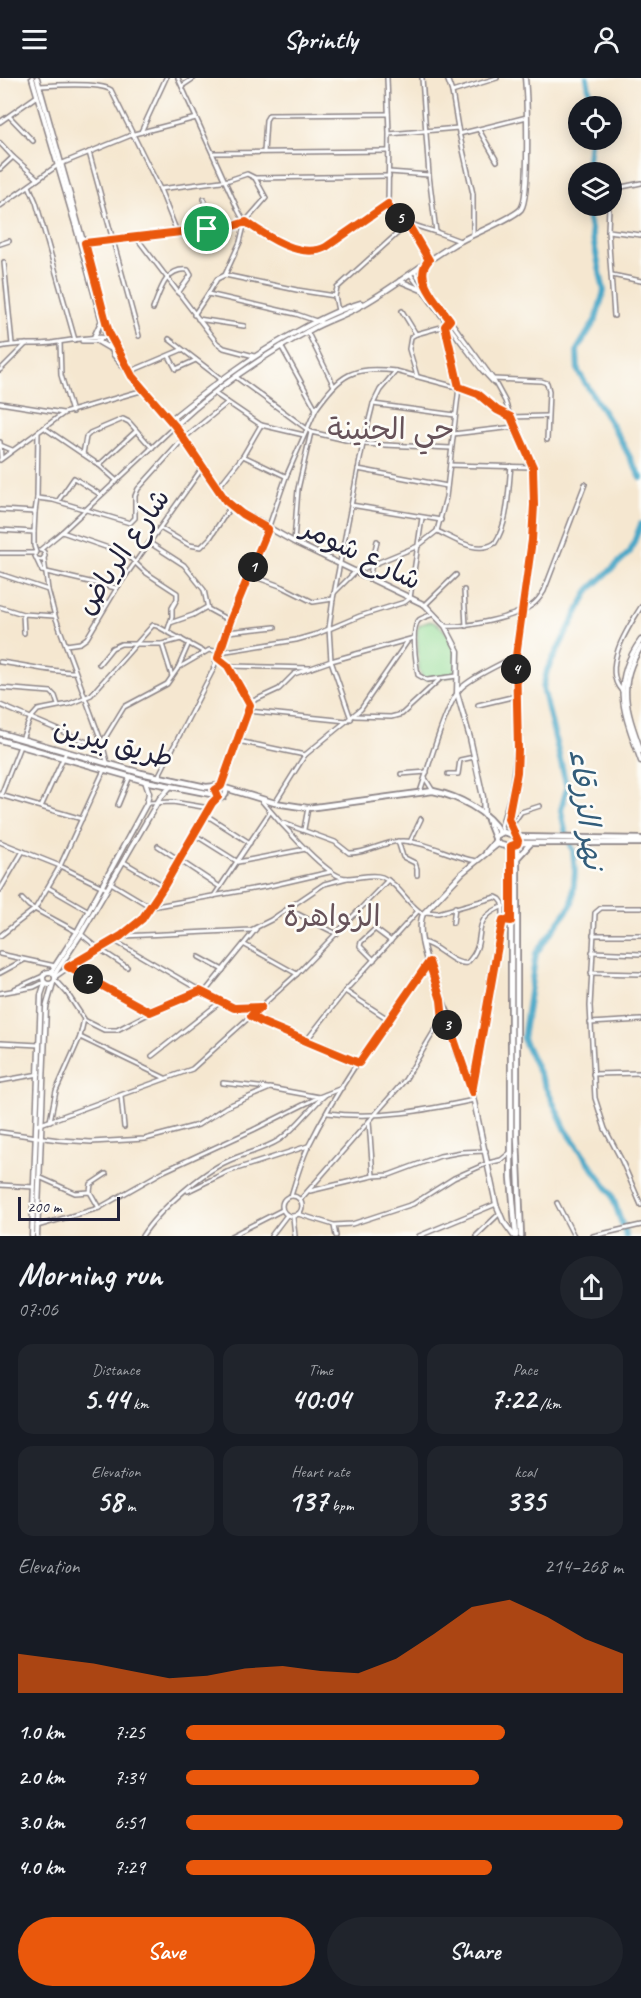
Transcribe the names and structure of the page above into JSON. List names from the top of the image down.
{
  "streets": {
    "main road": ["طريق بيرين"],
    "street": ["شارع الرياض", "شارع شومر"]
  },
  "crossings": [
    ["شارع الرياض", "شارع شومر"]
  ],
  "districts": ["حي الجنينة", "الزواهرة"],
  "water": ["نهر الزرقاء"],
  "scale_bar": "200 m",
  "page": {
    "header": "Sprintly",
    "pins": [
      "5",
      "1",
      "4",
      "2",
      "3"
    ],
    "scale": "200 m",
    "heading": ["Morning run", "07:06"],
    "stats": [
      ["Distance", "5.44 km"],
      ["Time", "40:04"],
      ["Pace", "7:22 /km"],
      ["Elevation", "58 m"],
      ["Heart rate", "137 bpm"],
      ["kcal", "335"]
    ],
    "chart": ["Elevation", "214–268 m"],
    "list": [
      {
        "name": "1.0 km",
        "note": "7:25"
      },
      {
        "name": "2.0 km",
        "note": "7:34"
      },
      {
        "name": "3.0 km",
        "note": "6:51"
      },
      {
        "name": "4.0 km",
        "note": "7:29"
      }
    ],
    "buttons": ["Save", "Share"]
  }
}
